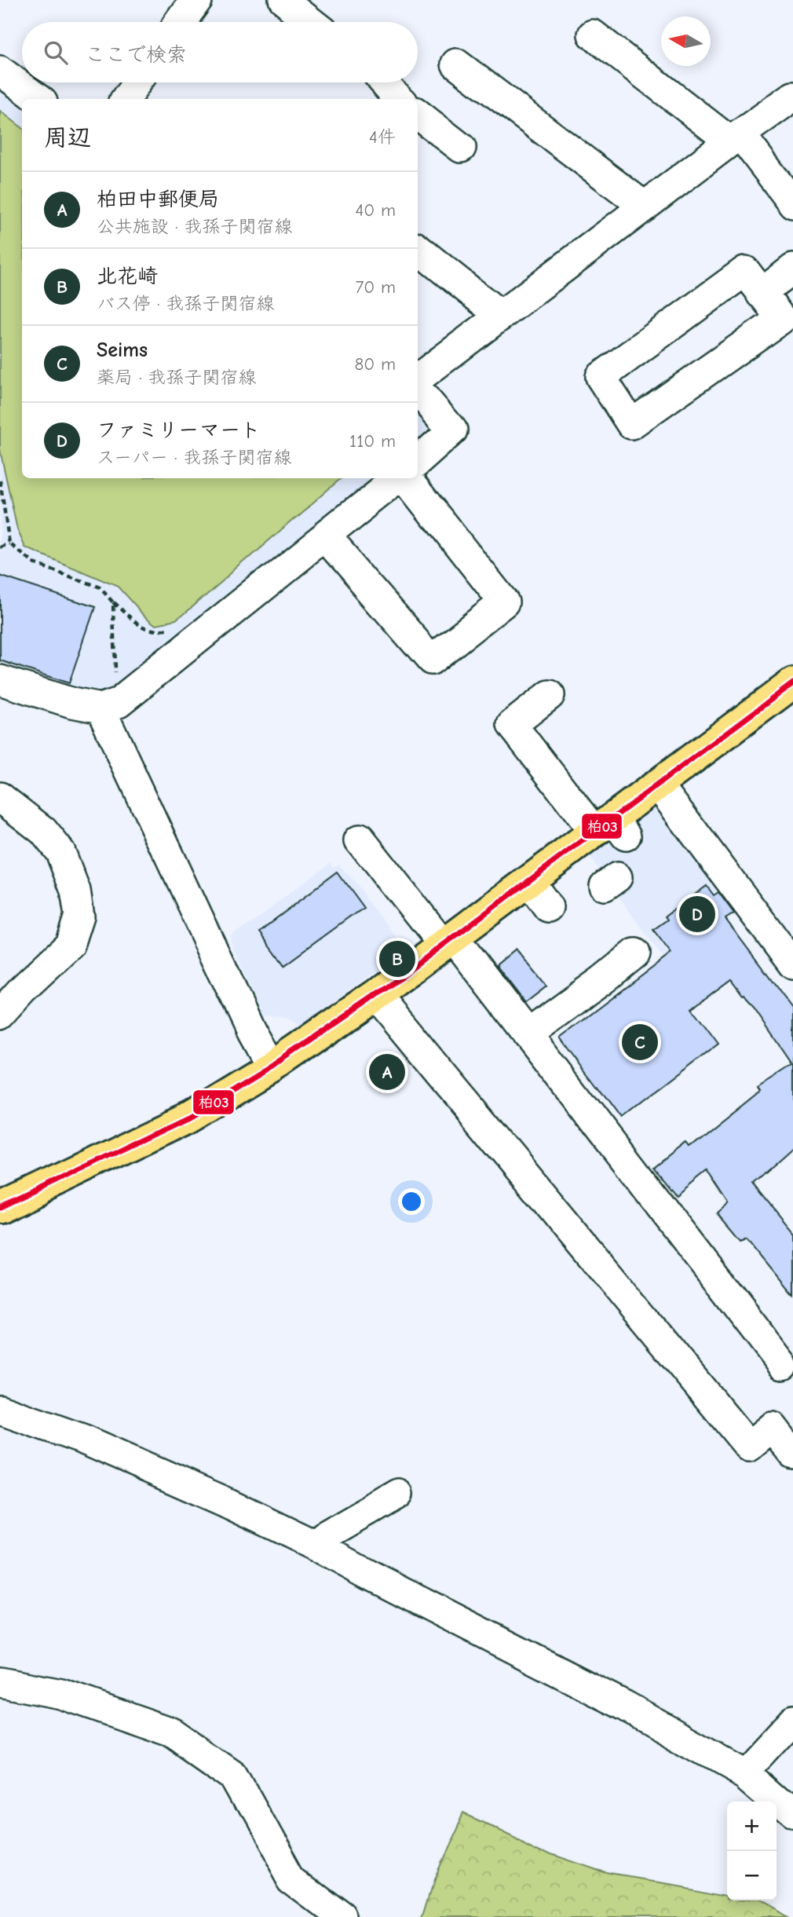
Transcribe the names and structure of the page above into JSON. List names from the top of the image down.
{
  "lines": ["transit line 柏03"],
  "north": "left",
  "page": {
    "search": "ここで検索",
    "heading": ["周辺", "4件"],
    "list": [
      {
        "mark": "A",
        "name": "柏田中郵便局",
        "note": "公共施設 · 我孫子関宿線",
        "value": "40 m"
      },
      {
        "mark": "B",
        "name": "北花崎",
        "note": "バス停 · 我孫子関宿線",
        "value": "70 m"
      },
      {
        "mark": "C",
        "name": "Seims",
        "note": "薬局 · 我孫子関宿線",
        "value": "80 m"
      },
      {
        "mark": "D",
        "name": "ファミリーマート",
        "note": "スーパー · 我孫子関宿線",
        "value": "110 m"
      }
    ],
    "pins": [
      "D",
      "B",
      "C",
      "A"
    ],
    "map_buttons": ["+", "−"]
  }
}
